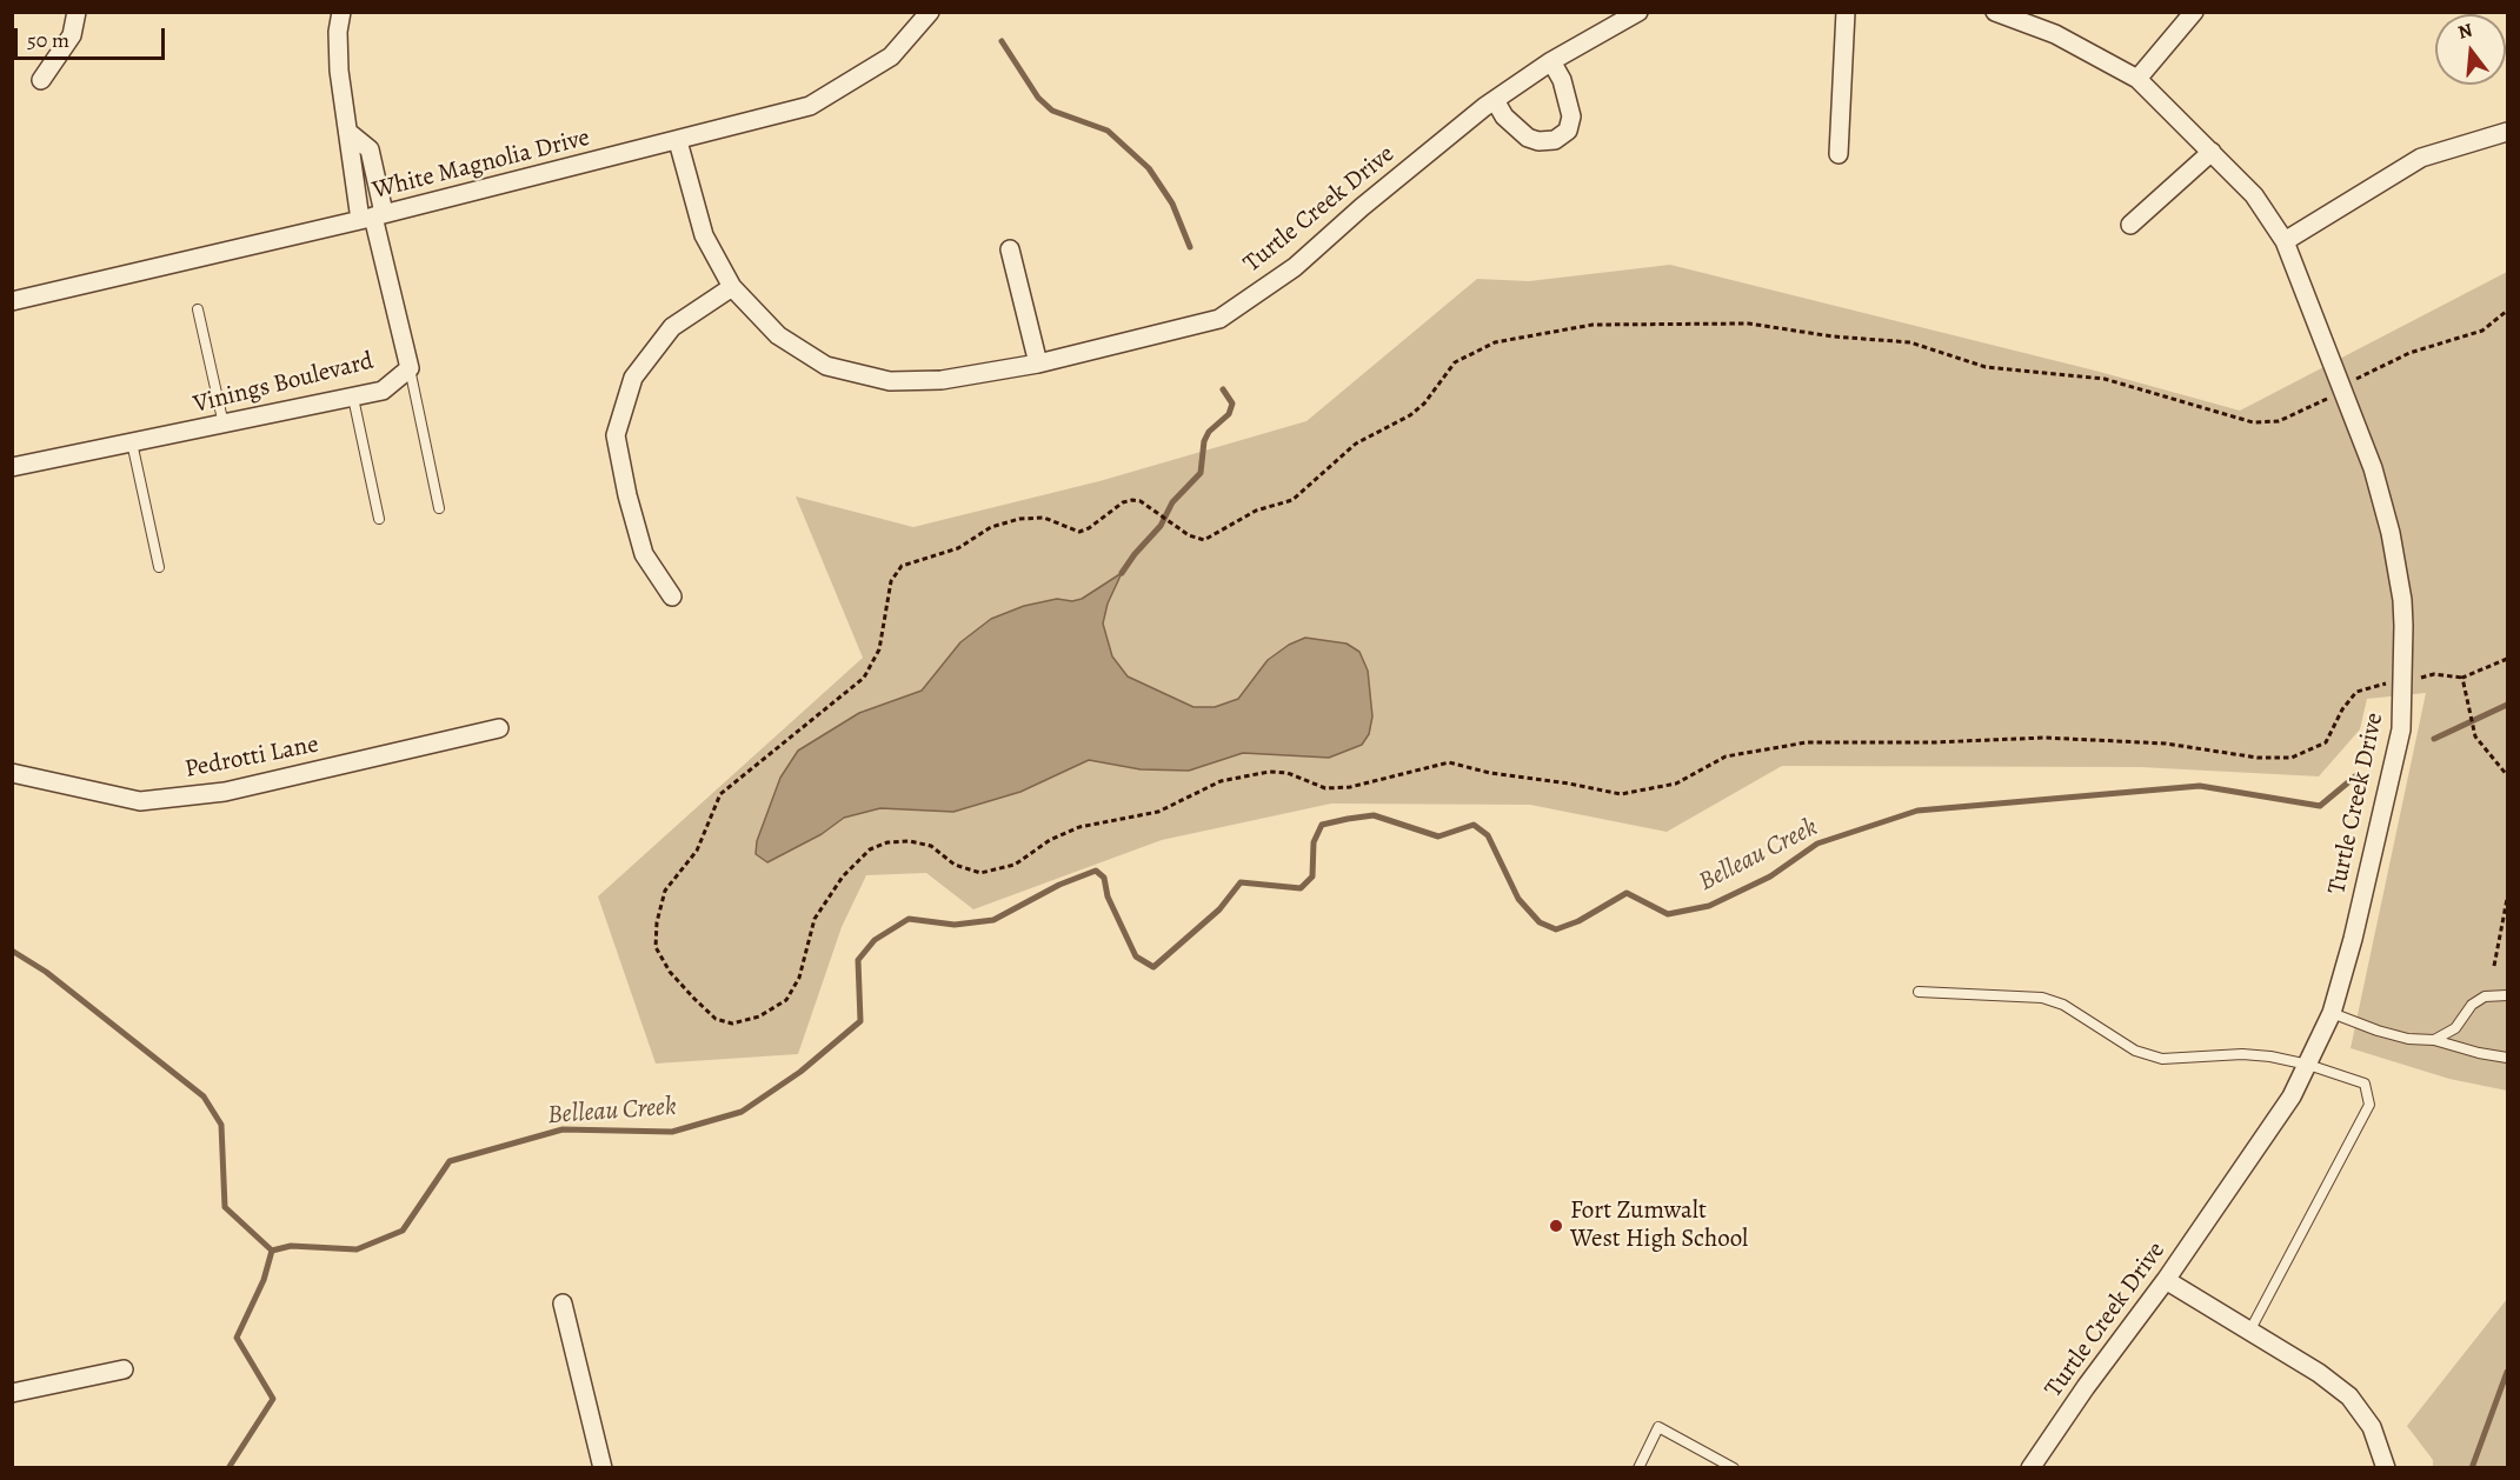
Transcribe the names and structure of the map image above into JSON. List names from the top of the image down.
{
  "streets": {
    "street": [
      "White Magnolia Drive",
      "Turtle Creek Drive",
      "Vinings Boulevard",
      "Pedrotti Lane"
    ]
  },
  "crossings": [
    ["White Magnolia Drive", "Turtle Creek Drive"],
    ["White Magnolia Drive", "Vinings Boulevard"]
  ],
  "water": ["Belleau Creek"],
  "places": ["Fort Zumwalt West High School"],
  "scale_bar": "50 m",
  "north": "top"
}
